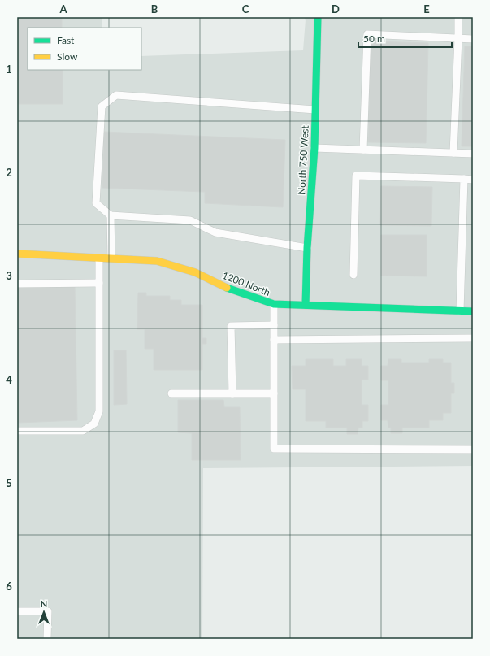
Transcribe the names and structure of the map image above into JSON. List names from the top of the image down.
{
  "streets": {
    "street": ["North 750 West", "1200 North"]
  },
  "crossings": [
    ["North 750 West", "1200 North"]
  ],
  "legend": ["Fast", "Slow"],
  "scale_bar": "50 m",
  "north": "top",
  "grid": {
    "columns": [
      "A",
      "B",
      "C",
      "D",
      "E"
    ],
    "rows": [
      "1",
      "2",
      "3",
      "4",
      "5",
      "6"
    ]
  }
}
